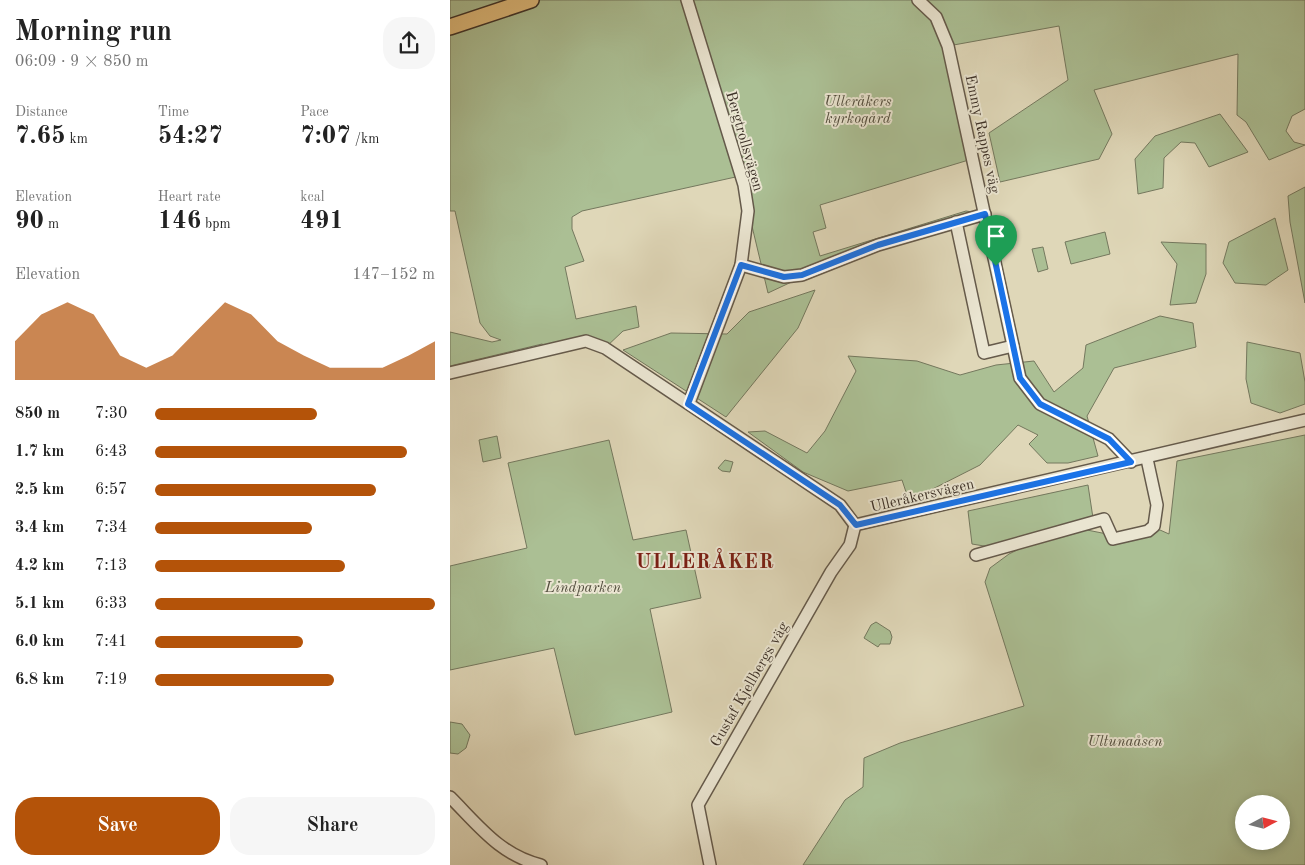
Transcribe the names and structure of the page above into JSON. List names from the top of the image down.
{
  "streets": {
    "street": [
      "Emmy Rappes väg",
      "Bergtrollsvägen",
      "Ulleråkersvägen",
      "Gustaf Kjellbergs väg"
    ]
  },
  "crossings": [
    ["Emmy Rappes väg", "Ulleråkersvägen"],
    ["Bergtrollsvägen", "Ulleråkersvägen"],
    ["Ulleråkersvägen", "Gustaf Kjellbergs väg"]
  ],
  "districts": ["ULLERÅKER"],
  "parks": ["Ulleråkers kyrkogård", "Lindparken", "Ultunaåsen"],
  "north": "right",
  "page": {
    "heading": ["Morning run", "06:09 · 9 × 850 m"],
    "stats": [
      ["Distance", "7.65 km"],
      ["Time", "54:27"],
      ["Pace", "7:07 /km"],
      ["Elevation", "90 m"],
      ["Heart rate", "146 bpm"],
      ["kcal", "491"]
    ],
    "chart": ["Elevation", "147–152 m"],
    "list": [
      {
        "name": "850 m",
        "note": "7:30"
      },
      {
        "name": "1.7 km",
        "note": "6:43"
      },
      {
        "name": "2.5 km",
        "note": "6:57"
      },
      {
        "name": "3.4 km",
        "note": "7:34"
      },
      {
        "name": "4.2 km",
        "note": "7:13"
      },
      {
        "name": "5.1 km",
        "note": "6:33"
      },
      {
        "name": "6.0 km",
        "note": "7:41"
      },
      {
        "name": "6.8 km",
        "note": "7:19"
      }
    ],
    "buttons": ["Save", "Share"]
  }
}
